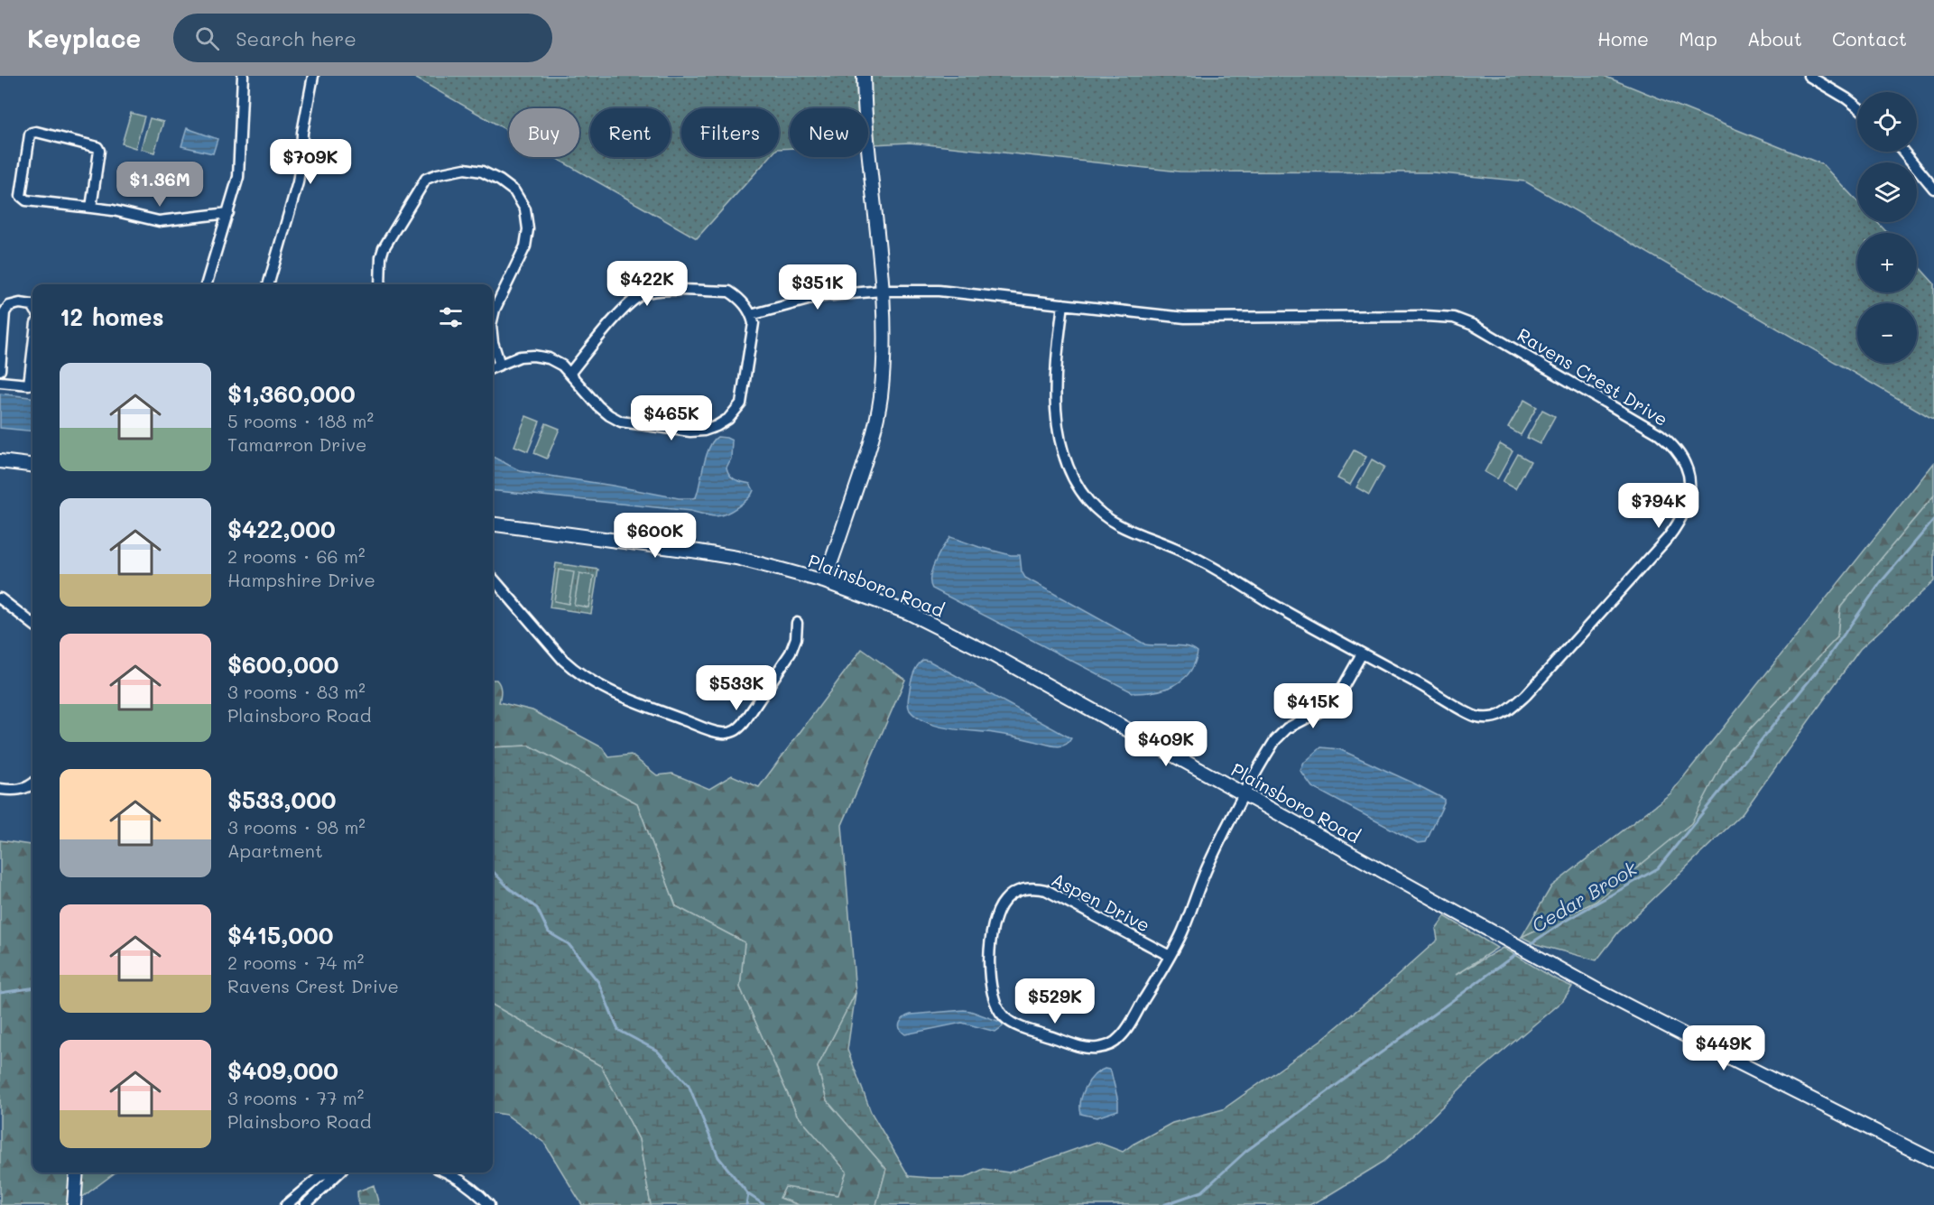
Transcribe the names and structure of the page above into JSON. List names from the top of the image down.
{
  "streets": {
    "street": ["Ravens Crest Drive", "Plainsboro Road", "Aspen Drive"]
  },
  "crossings": [
    ["Plainsboro Road", "Aspen Drive"]
  ],
  "water": ["Cedar Brook"],
  "page": {
    "header": "Keyplace",
    "search": "Search here",
    "nav": [
      "Home",
      "Map",
      "About",
      "Contact"
    ],
    "map_buttons": ["+", "−"],
    "chip": [
      "Buy",
      "Rent",
      "Filters",
      "New"
    ],
    "price": [
      "$709K",
      "$1.36M",
      "$422K",
      "$351K",
      "$465K",
      "$794K",
      "$600K",
      "$533K",
      "$415K",
      "$409K",
      "$529K",
      "$449K"
    ],
    "heading": "12 homes",
    "list": [
      {
        "name": "$1,360,000",
        "note": "5 rooms · 188 m² · Tamarron Drive"
      },
      {
        "name": "$422,000",
        "note": "2 rooms · 66 m² · Hampshire Drive"
      },
      {
        "name": "$600,000",
        "note": "3 rooms · 83 m² · Plainsboro Road"
      },
      {
        "name": "$533,000",
        "note": "3 rooms · 98 m² · Apartment"
      },
      {
        "name": "$415,000",
        "note": "2 rooms · 74 m² · Ravens Crest Drive"
      },
      {
        "name": "$409,000",
        "note": "3 rooms · 77 m² · Plainsboro Road"
      }
    ]
  }
}
